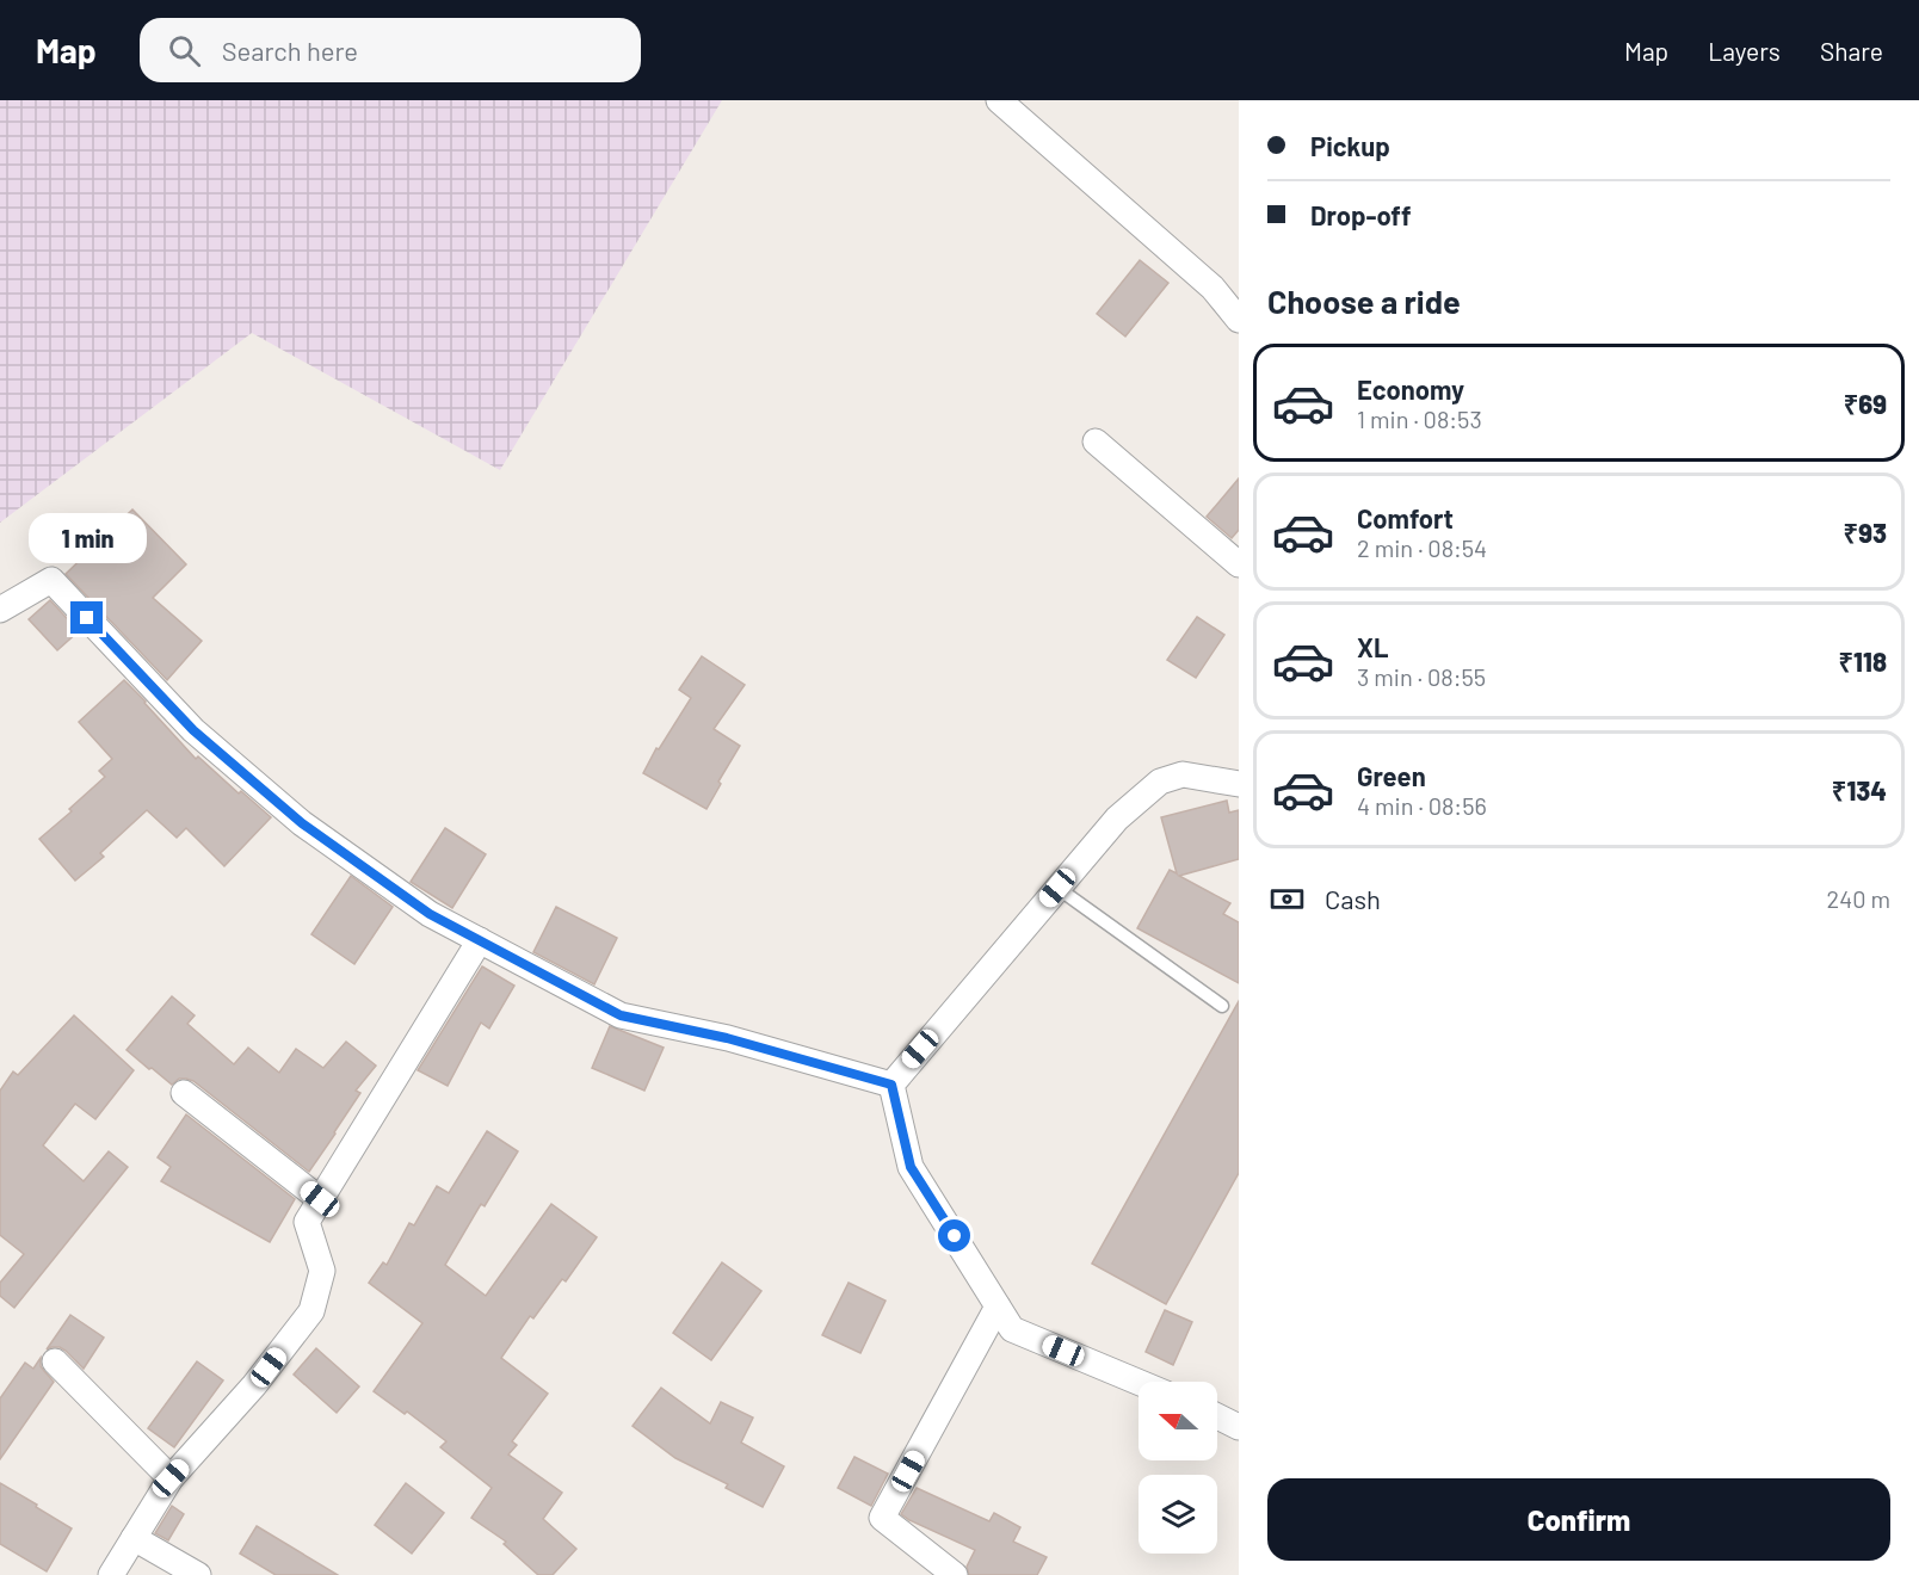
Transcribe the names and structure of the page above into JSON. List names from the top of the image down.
{
  "north": "left",
  "page": {
    "header": "Map",
    "search": "Search here",
    "nav": ["Map", "Layers", "Share"],
    "banner": ["Pickup", "Drop-off"],
    "heading": "Choose a ride",
    "list": [
      {
        "name": "Economy",
        "note": "1 min · 08:53",
        "value": "₹69"
      },
      {
        "name": "Comfort",
        "note": "2 min · 08:54",
        "value": "₹93"
      },
      {
        "name": "XL",
        "note": "3 min · 08:55",
        "value": "₹118"
      },
      {
        "name": "Green",
        "note": "4 min · 08:56",
        "value": "₹134"
      }
    ],
    "bubble": "1 min",
    "pay": ["Cash", "240 m"],
    "buttons": "Confirm"
  }
}
